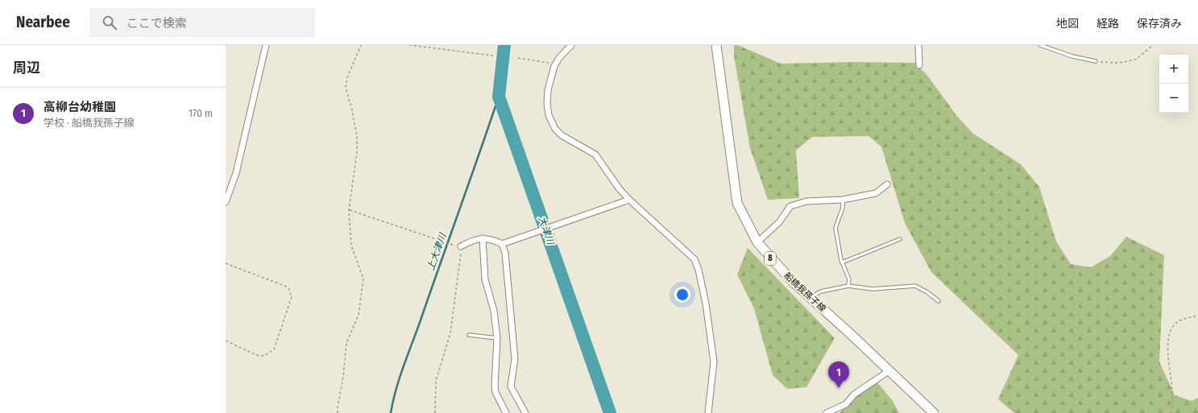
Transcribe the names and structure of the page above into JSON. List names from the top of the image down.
{
  "streets": {
    "main road": ["8", "船橋我孫子線"]
  },
  "water": ["大津川", "上大津川"],
  "page": {
    "header": "Nearbee",
    "search": "ここで検索",
    "nav": ["地図", "経路", "保存済み"],
    "heading": "周辺",
    "map_buttons": ["+", "−"],
    "list": [
      {
        "mark": "1",
        "name": "高柳台幼稚園",
        "note": "学校 · 船橋我孫子線",
        "value": "170 m"
      }
    ],
    "pins": "1"
  }
}
